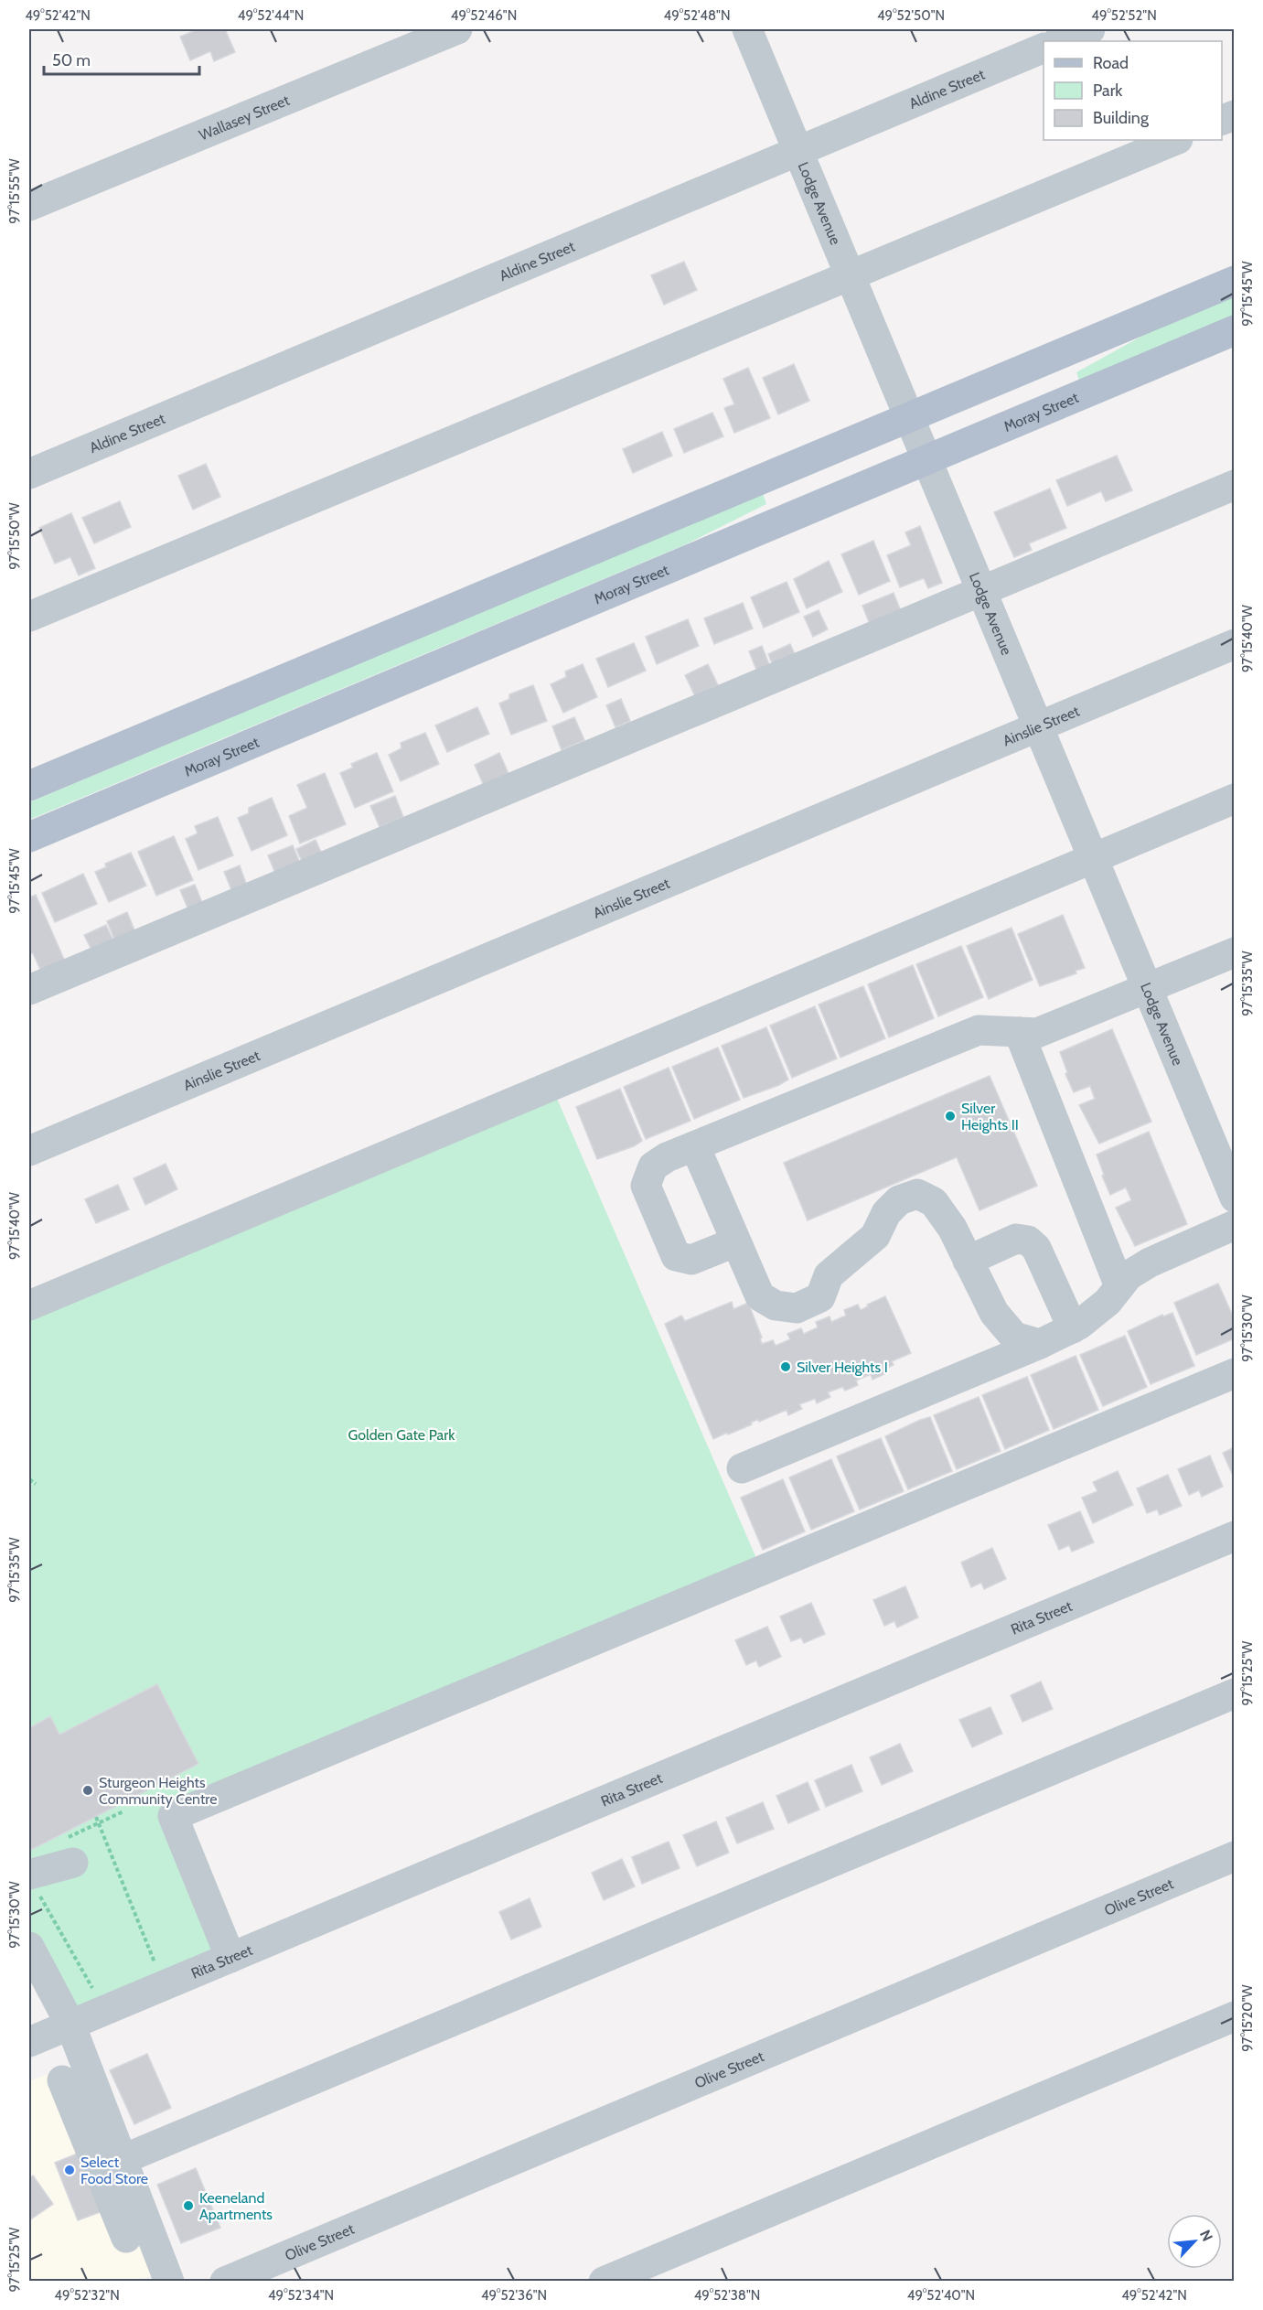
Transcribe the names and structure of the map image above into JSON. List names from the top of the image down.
{
  "streets": {
    "main road": ["Moray Street"],
    "street": [
      "Aldine Street",
      "Wallasey Street",
      "Lodge Avenue",
      "Ainslie Street",
      "Rita Street",
      "Olive Street"
    ]
  },
  "crossings": [
    ["Aldine Street", "Lodge Avenue"],
    ["Lodge Avenue", "Moray Street"],
    ["Lodge Avenue", "Ainslie Street"]
  ],
  "parks": ["Golden Gate Park"],
  "places": [
    "Silver Heights II",
    "Silver Heights I",
    "Sturgeon Heights Community Centre",
    "Select Food Store",
    "Keeneland Apartments"
  ],
  "legend": ["Road", "Park", "Building"],
  "scale_bar": "50 m",
  "north": "top right",
  "coordinates": [
    "49°52'42\"N",
    "49°52'44\"N",
    "49°52'46\"N",
    "49°52'48\"N",
    "49°52'50\"N",
    "49°52'52\"N",
    "97°15'55\"W",
    "97°15'45\"W",
    "97°15'50\"W",
    "97°15'40\"W",
    "97°15'35\"W",
    "97°15'30\"W",
    "97°15'25\"W",
    "97°15'20\"W",
    "49°52'32\"N",
    "49°52'34\"N",
    "49°52'36\"N",
    "49°52'38\"N",
    "49°52'40\"N"
  ]
}
